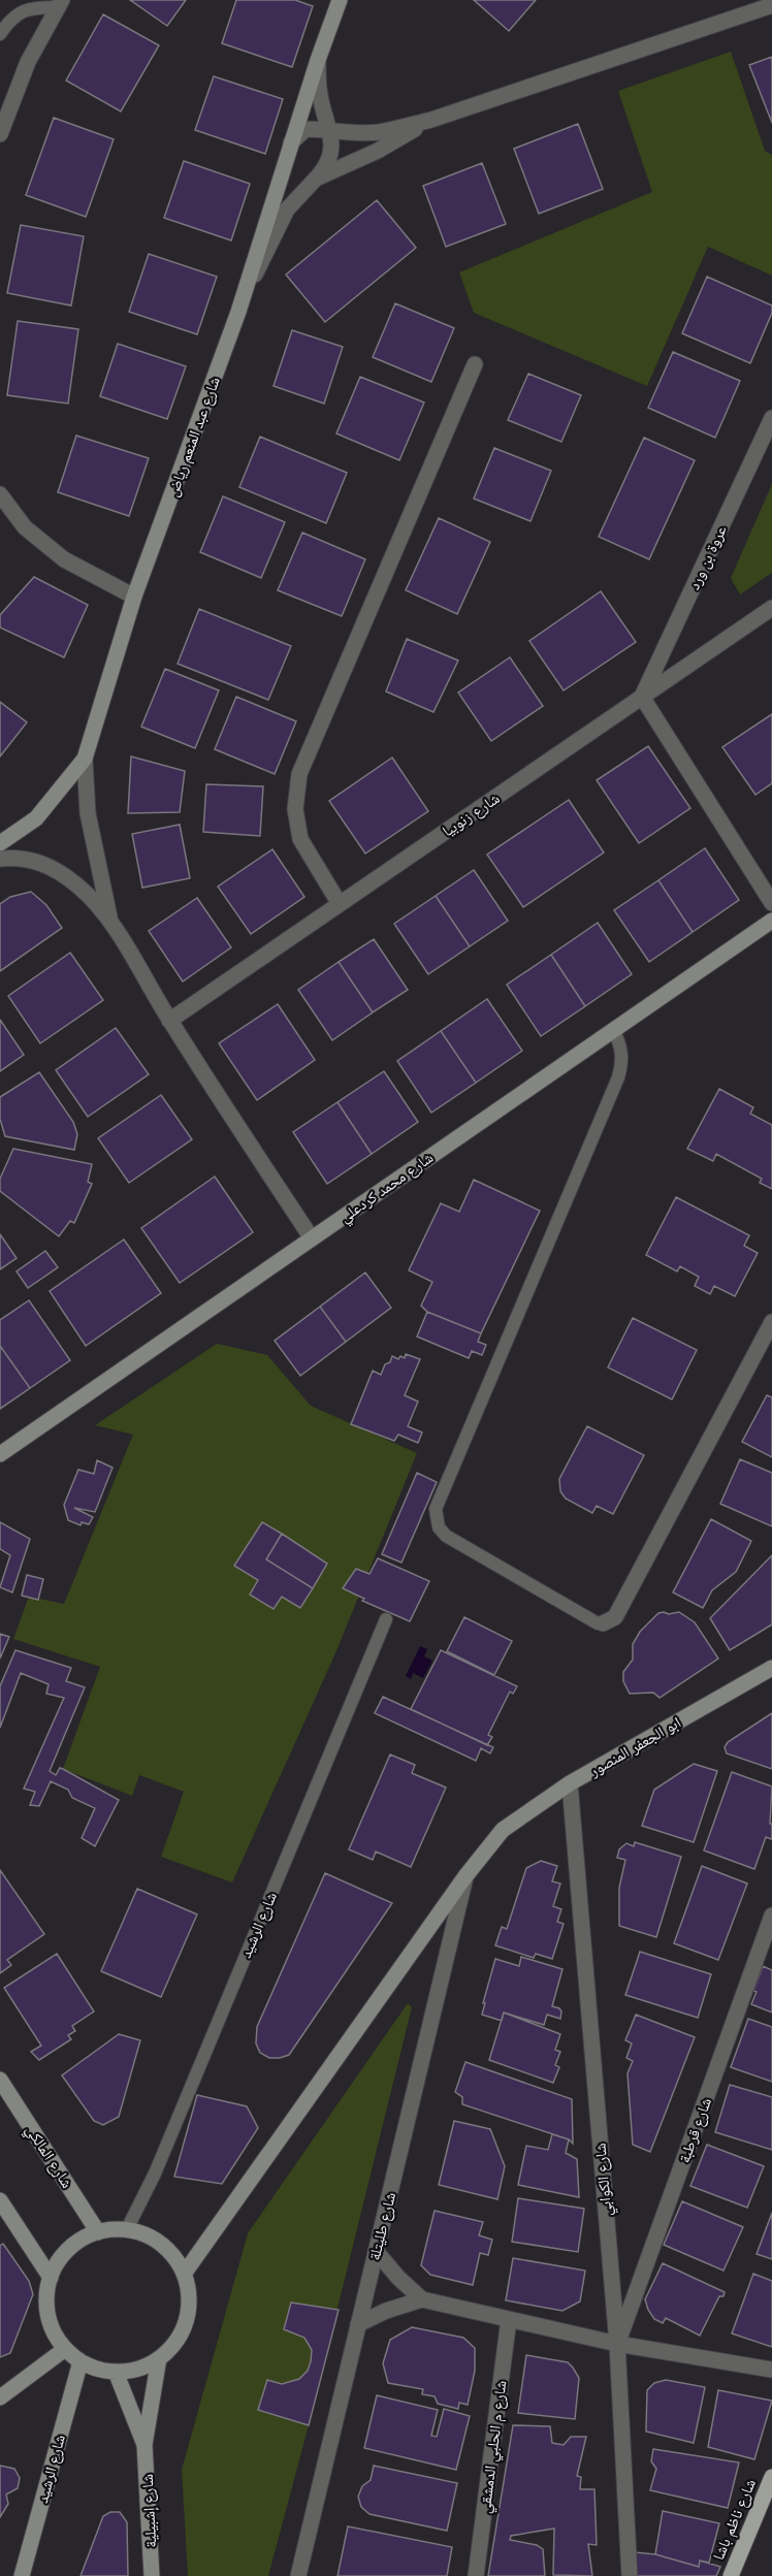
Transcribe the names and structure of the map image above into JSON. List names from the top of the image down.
{
  "streets": {
    "main road": [
      "شارع عبد المنعم رياض",
      "شارع محمد كردعلي",
      "ابو الجعفر المنصور",
      "شارع الرشيد",
      "شارع المالكي",
      "شارع إشبيلية",
      "شارع ناظم باشا"
    ],
    "street": [
      "عروة بن ورد",
      "شارع زنوبيا",
      "شارع قرطبة",
      "شارع الكوابي",
      "شارع طليتلة",
      "شارع م الحلبي الدمشقي"
    ]
  },
  "crossings": [
    ["عروة بن ورد", "شارع زنوبيا"],
    ["ابو الجعفر المنصور", "شارع الرشيد"],
    ["ابو الجعفر المنصور", "شارع المالكي"],
    ["ابو الجعفر المنصور", "شارع الكوابي"],
    ["ابو الجعفر المنصور", "شارع طليتلة"],
    ["شارع الرشيد", "شارع المالكي"],
    ["شارع قرطبة", "شارع الكوابي"]
  ]
}
